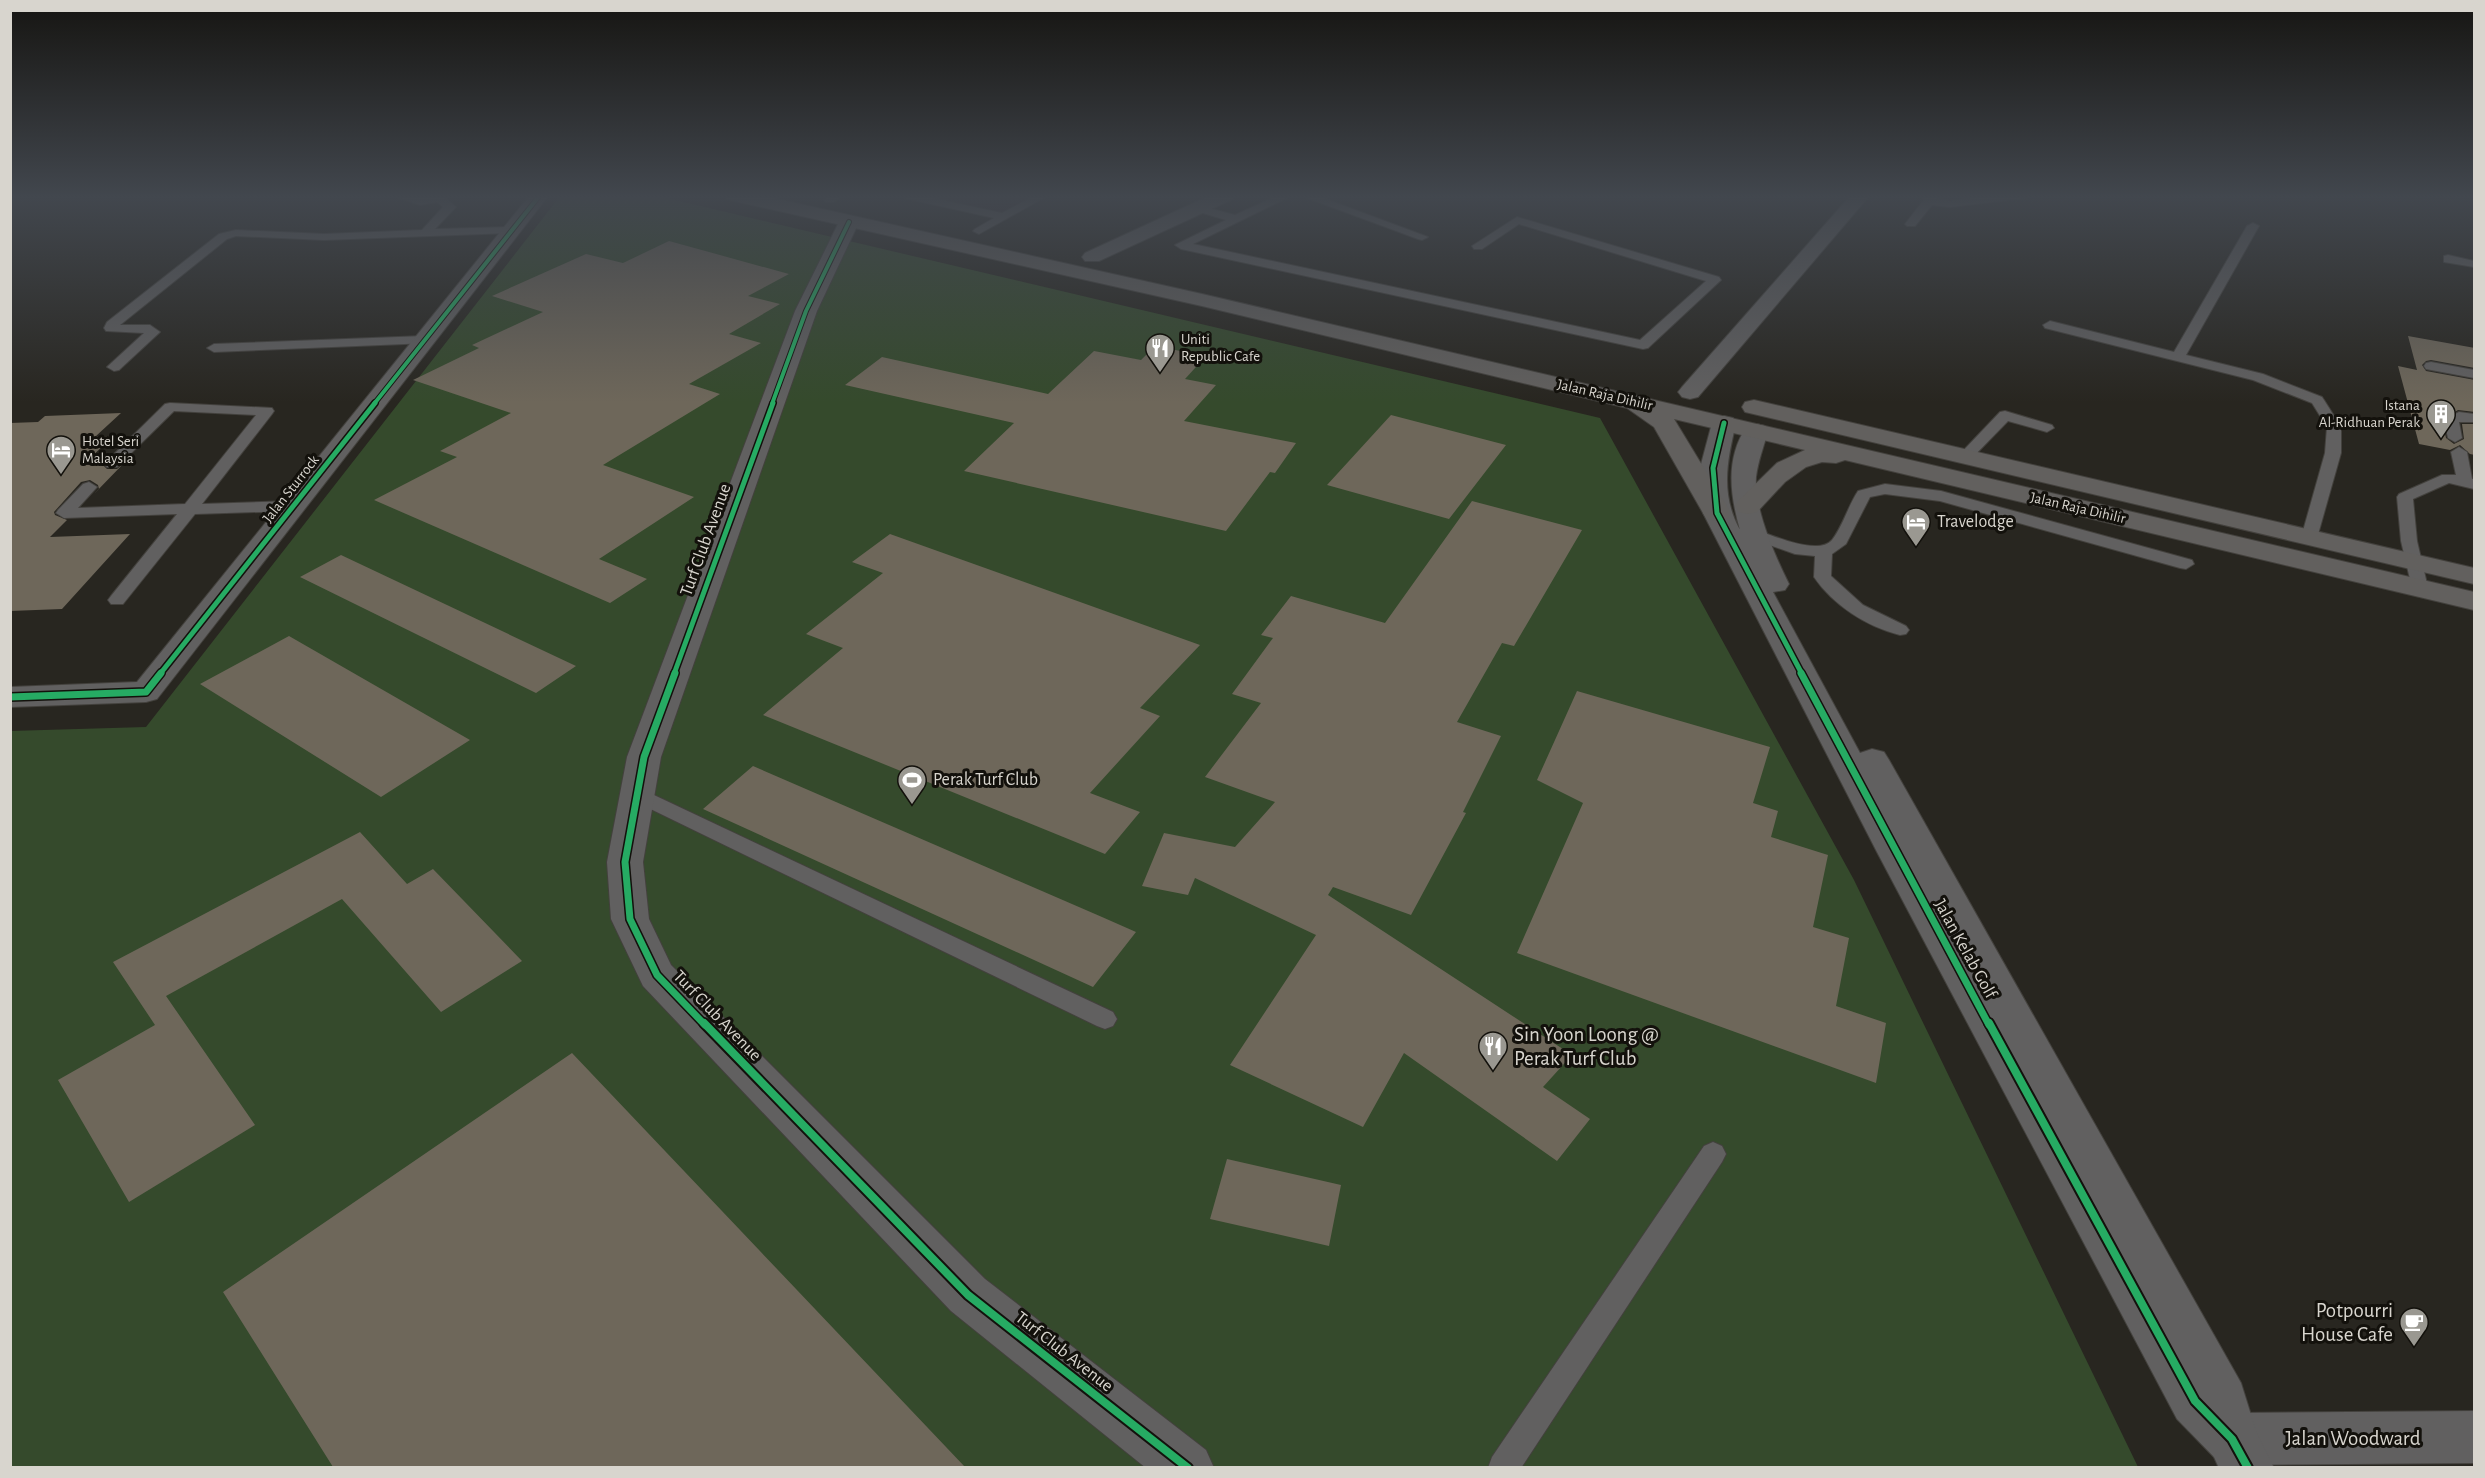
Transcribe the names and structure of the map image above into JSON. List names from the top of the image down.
{
  "streets": {
    "main road": ["Jalan Raja Dihilir"],
    "street": [
      "Jalan Sturrock",
      "Turf Club Avenue",
      "Jalan Kelab Golf",
      "Jalan Woodward"
    ]
  },
  "crossings": [
    ["Jalan Raja Dihilir", "Jalan Kelab Golf"],
    ["Jalan Kelab Golf", "Jalan Woodward"]
  ],
  "places": {
    "restaurant": ["Uniti Republic Cafe", "Sin Yoon Loong @ Perak Turf Club"],
    "building": ["Istana Al-Ridhuan Perak"],
    "hotel": ["Hotel Seri Malaysia", "Travelodge"],
    "sports": ["Perak Turf Club"],
    "cafe": ["Potpourri House Cafe"]
  }
}
